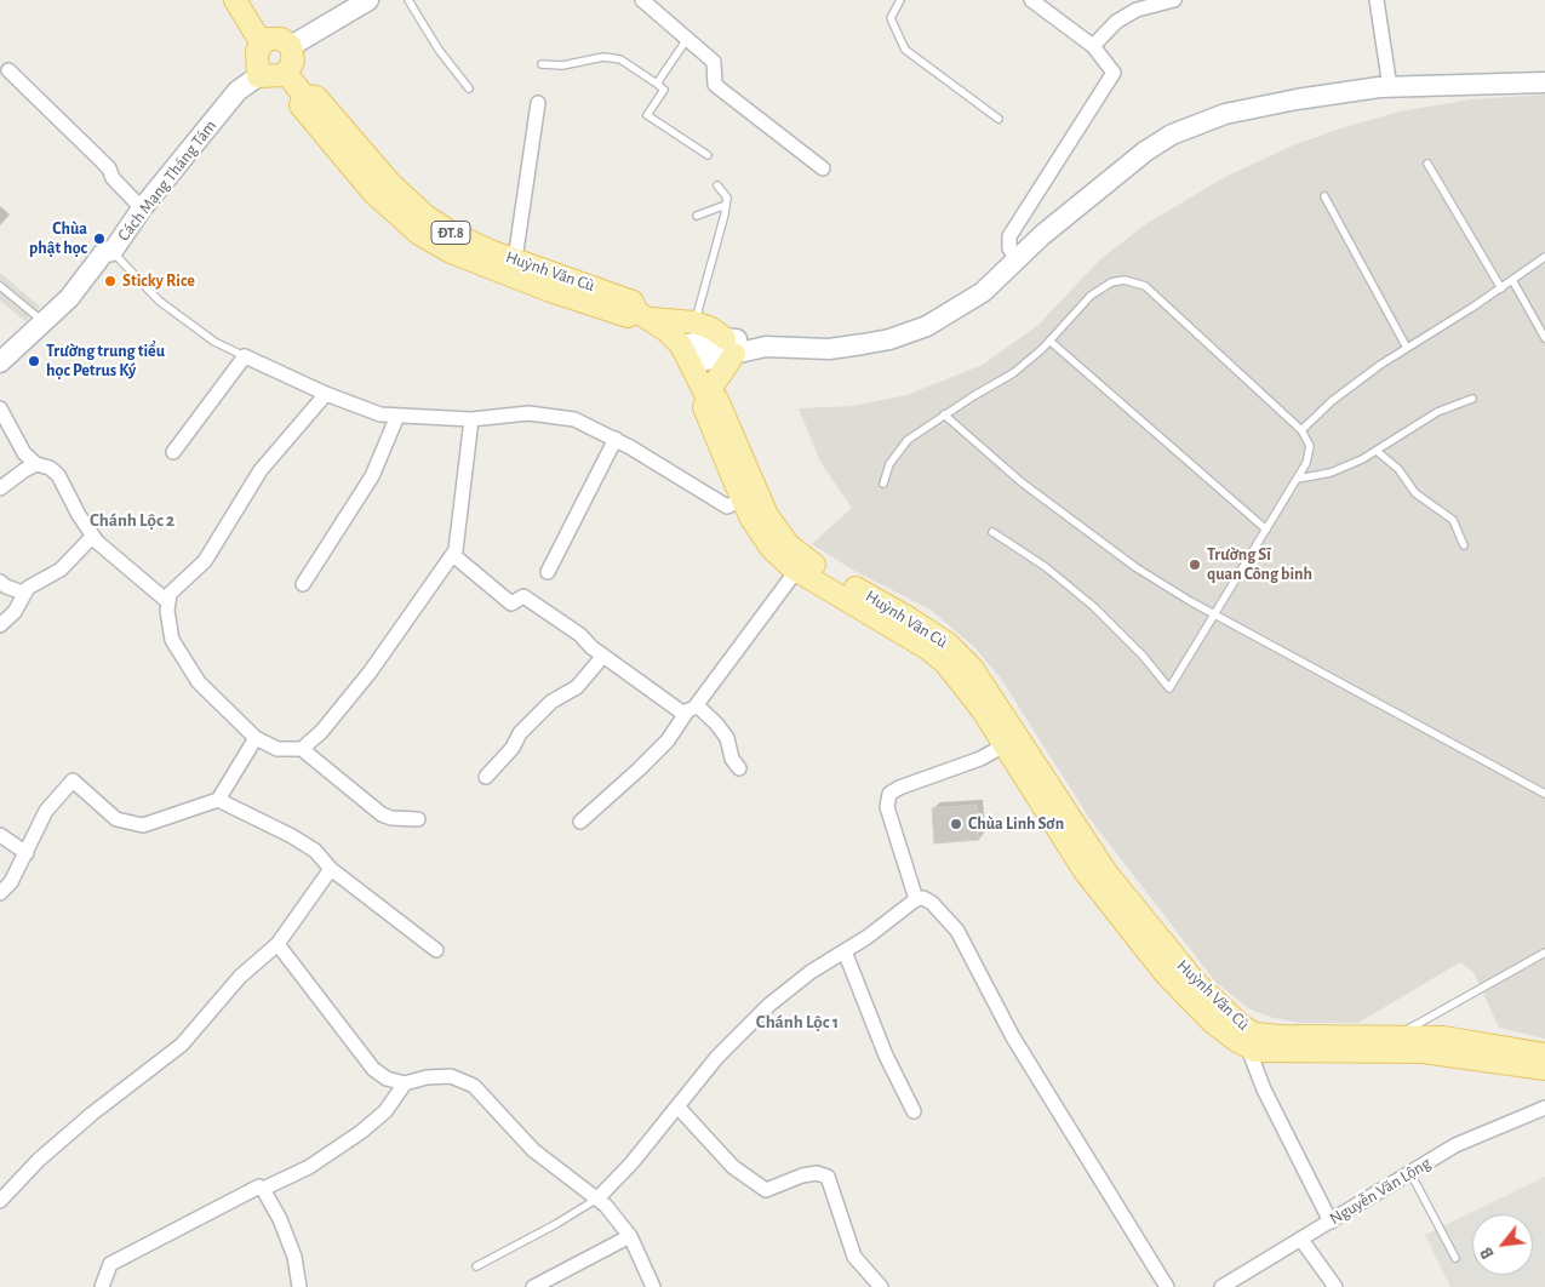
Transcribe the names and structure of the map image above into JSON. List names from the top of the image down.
{
  "streets": {
    "main road": ["ĐT.8", "Huỳnh Văn Cù"],
    "street": ["Cách Mạng Tháng Tám", "Nguyễn Văn Lộng"]
  },
  "districts": ["Chánh Lộc 2", "Chánh Lộc 1"],
  "places": [
    "Chùa phật học",
    "Sticky Rice",
    "Trường trung tiểu học Petrus Ký",
    "Trường Sĩ quan Công binh",
    "Chùa Linh Sơn"
  ],
  "north": "bottom left"
}
